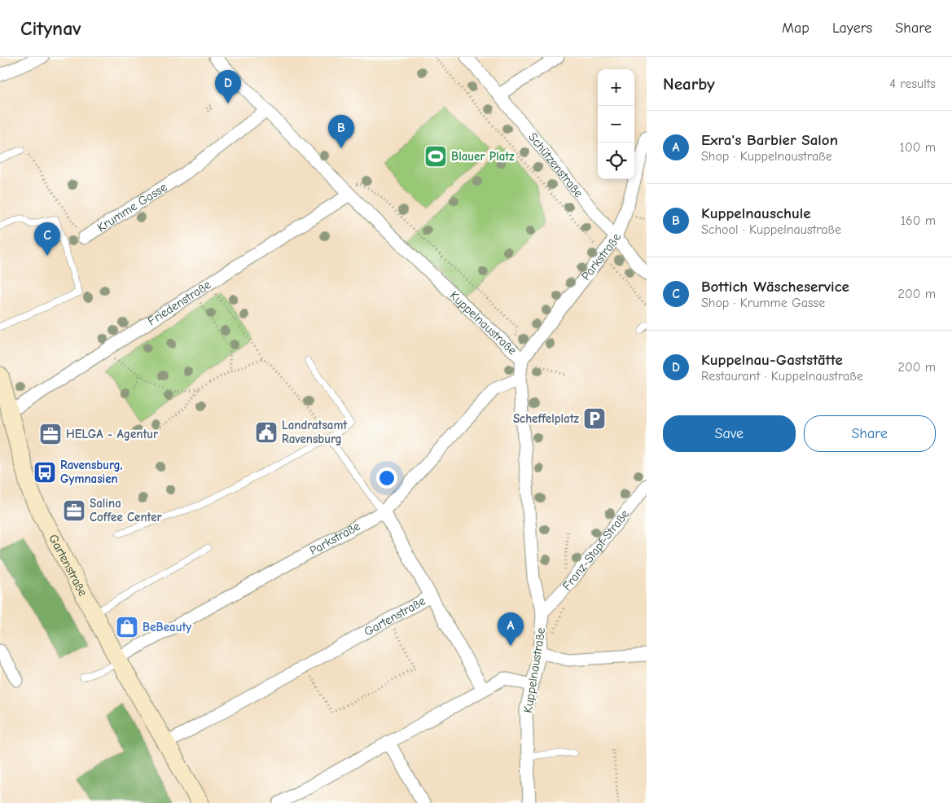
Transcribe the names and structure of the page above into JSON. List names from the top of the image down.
{
  "streets": {
    "main road": ["Gartenstraße"],
    "street": [
      "Schützenstraße",
      "Krumme Gasse",
      "Parkstraße",
      "Friedenstraße",
      "Kuppelnaustraße",
      "Franz-Stapf-Straße"
    ]
  },
  "crossings": [
    ["Schützenstraße", "Parkstraße"],
    ["Krumme Gasse", "Kuppelnaustraße"],
    ["Parkstraße", "Kuppelnaustraße"],
    ["Parkstraße", "Gartenstraße"],
    ["Friedenstraße", "Kuppelnaustraße"],
    ["Friedenstraße", "Gartenstraße"],
    ["Kuppelnaustraße", "Franz-Stapf-Straße"]
  ],
  "places": {
    "sports": ["Blauer Platz"],
    "parking": ["Scheffelplatz"],
    "public building": ["Landratsamt Ravensburg"],
    "office": ["HELGA - Agentur", "Salina Coffee Center"],
    "bus stop": ["Ravensburg, Gymnasien"],
    "shop": ["BeBeauty"]
  },
  "page": {
    "header": "Citynav",
    "nav": ["Map", "Layers", "Share"],
    "heading": ["Nearby", "4 results"],
    "map_buttons": ["+", "−"],
    "pins": [
      "D",
      "B",
      "C",
      "A"
    ],
    "list": [
      {
        "mark": "A",
        "name": "Exra's Barbier Salon",
        "note": "Shop · Kuppelnaustraße",
        "value": "100 m"
      },
      {
        "mark": "B",
        "name": "Kuppelnauschule",
        "note": "School · Kuppelnaustraße",
        "value": "160 m"
      },
      {
        "mark": "C",
        "name": "Bottich Wäscheservice",
        "note": "Shop · Krumme Gasse",
        "value": "200 m"
      },
      {
        "mark": "D",
        "name": "Kuppelnau-Gaststätte",
        "note": "Restaurant · Kuppelnaustraße",
        "value": "200 m"
      }
    ],
    "buttons": ["Save", "Share"]
  }
}
